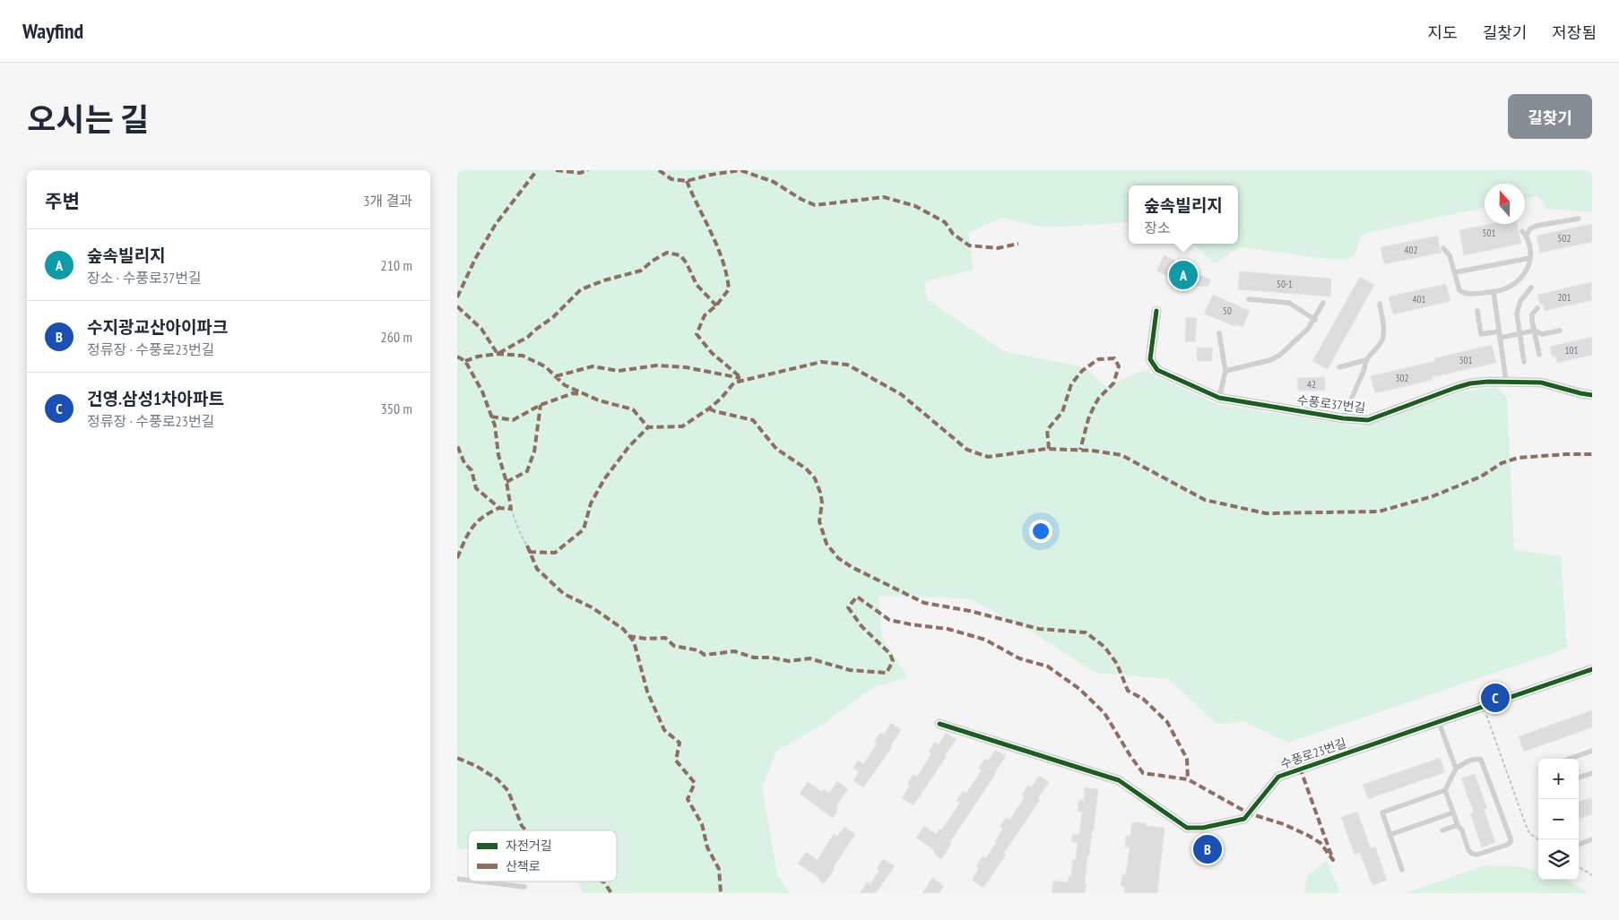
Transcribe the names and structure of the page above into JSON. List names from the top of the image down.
{
  "streets": {
    "street": ["수풍로37번길", "수풍로23번길"]
  },
  "house_numbers": [
    "501",
    "502",
    "402",
    "50-1",
    "201",
    "401",
    "50",
    "101",
    "301",
    "302",
    "42"
  ],
  "legend": ["자전거길", "산책로"],
  "north": "top",
  "page": {
    "header": "Wayfind",
    "nav": ["지도", "길찾기", "저장됨"],
    "title": "오시는 길",
    "buttons": "길찾기",
    "heading": ["주변", "3개 결과"],
    "popup": ["숲속빌리지", "장소"],
    "list": [
      {
        "mark": "A",
        "name": "숲속빌리지",
        "note": "장소 · 수풍로37번길",
        "value": "210 m"
      },
      {
        "mark": "B",
        "name": "수지광교산아이파크",
        "note": "정류장 · 수풍로23번길",
        "value": "260 m"
      },
      {
        "mark": "C",
        "name": "건영.삼성1차아파트",
        "note": "정류장 · 수풍로23번길",
        "value": "350 m"
      }
    ],
    "pins": ["A", "C", "B"],
    "map_buttons": ["+", "−"]
  }
}
